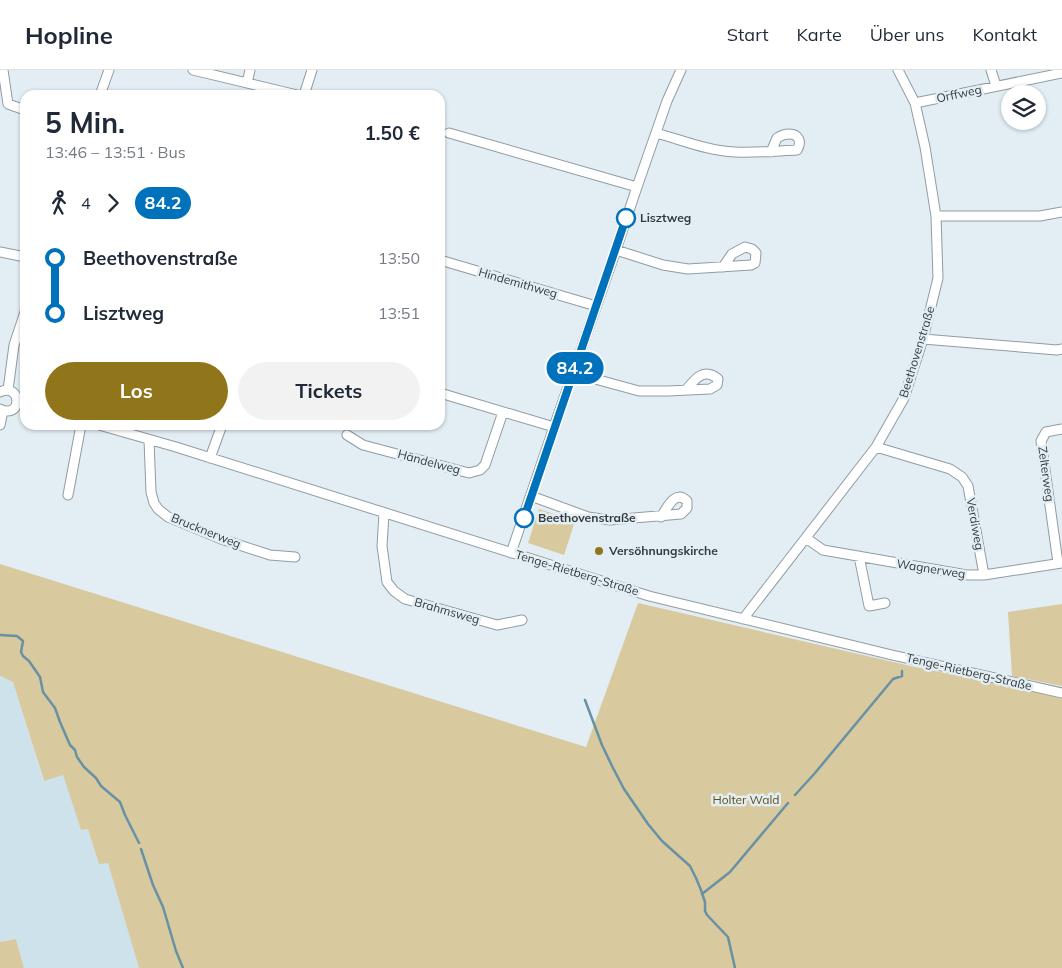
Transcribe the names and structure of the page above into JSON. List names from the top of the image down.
{
  "streets": {
    "street": [
      "Orffweg",
      "Hindemithweg",
      "Beethovenstraße",
      "Händelweg",
      "Zelterweg",
      "Verdiweg",
      "Brucknerweg",
      "Wagnerweg",
      "Tenge-Rietberg-Straße",
      "Brahmsweg"
    ]
  },
  "crossings": [
    ["Orffweg", "Beethovenstraße"],
    ["Beethovenstraße", "Verdiweg"],
    ["Beethovenstraße", "Wagnerweg"],
    ["Beethovenstraße", "Tenge-Rietberg-Straße"],
    ["Zelterweg", "Wagnerweg"],
    ["Verdiweg", "Wagnerweg"],
    ["Brucknerweg", "Tenge-Rietberg-Straße"],
    ["Tenge-Rietberg-Straße", "Brahmsweg"]
  ],
  "parks": ["Holter Wald"],
  "places": ["Lisztweg", "Beethovenstraße", "Versöhnungskirche"],
  "lines": ["bus line 84.2"],
  "page": {
    "header": "Hopline",
    "nav": [
      "Start",
      "Karte",
      "Über uns",
      "Kontakt"
    ],
    "on_map": "84.2",
    "heading": ["5 Min.", "13:46 – 13:51 · Bus", "1.50 €"],
    "legs": ["4", "84.2"],
    "list": [
      {
        "name": "Beethovenstraße",
        "value": "13:50"
      },
      {
        "name": "Lisztweg",
        "value": "13:51"
      }
    ],
    "buttons": ["Los", "Tickets"]
  }
}
